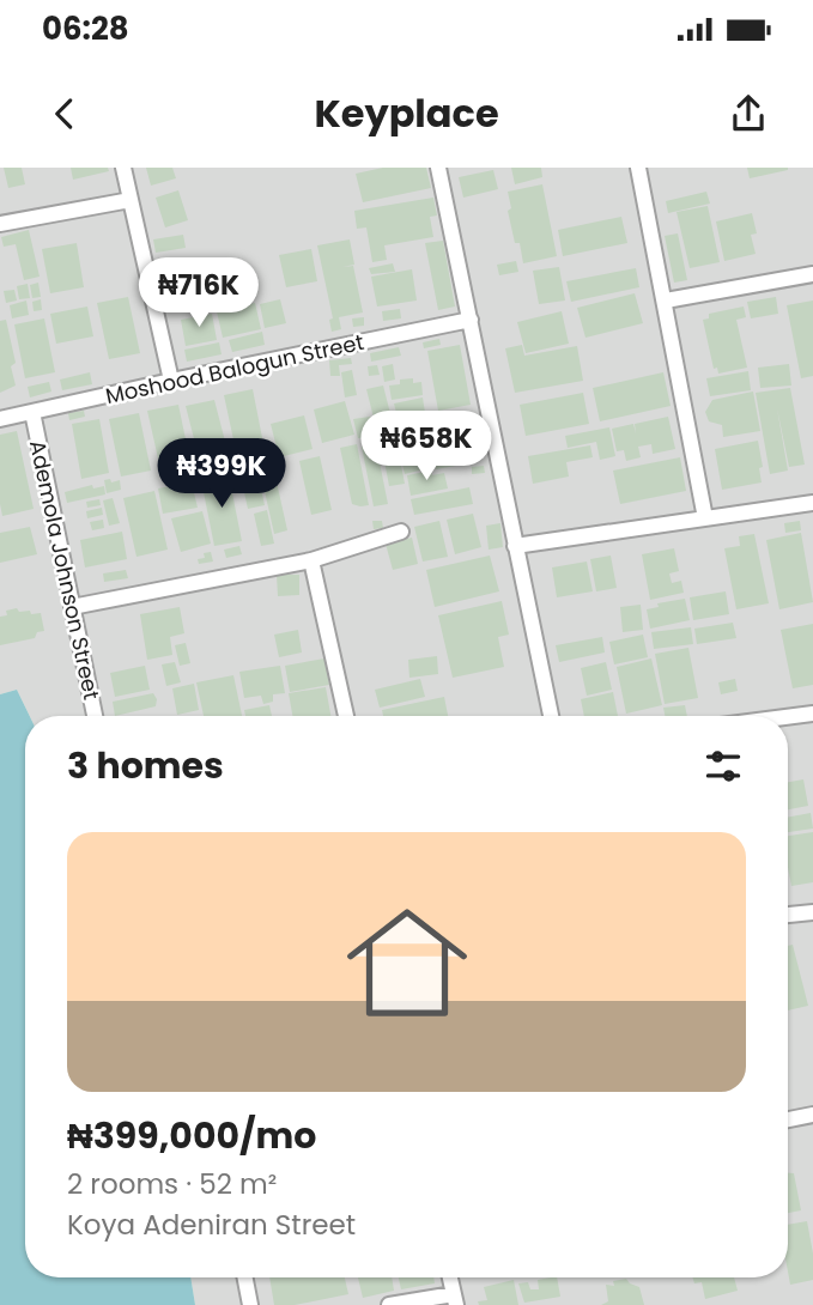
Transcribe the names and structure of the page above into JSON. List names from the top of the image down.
{
  "streets": {
    "street": ["Moshood Balogun Street", "Ademola Johnson Street"]
  },
  "crossings": [
    ["Moshood Balogun Street", "Ademola Johnson Street"]
  ],
  "page": {
    "status": "06:28",
    "header": "Keyplace",
    "price": ["₦716K", "₦658K", "₦399K"],
    "heading": "3 homes",
    "list": [
      {
        "name": "₦399,000/mo",
        "note": "2 rooms · 52 m² · Koya Adeniran Street"
      }
    ]
  }
}
